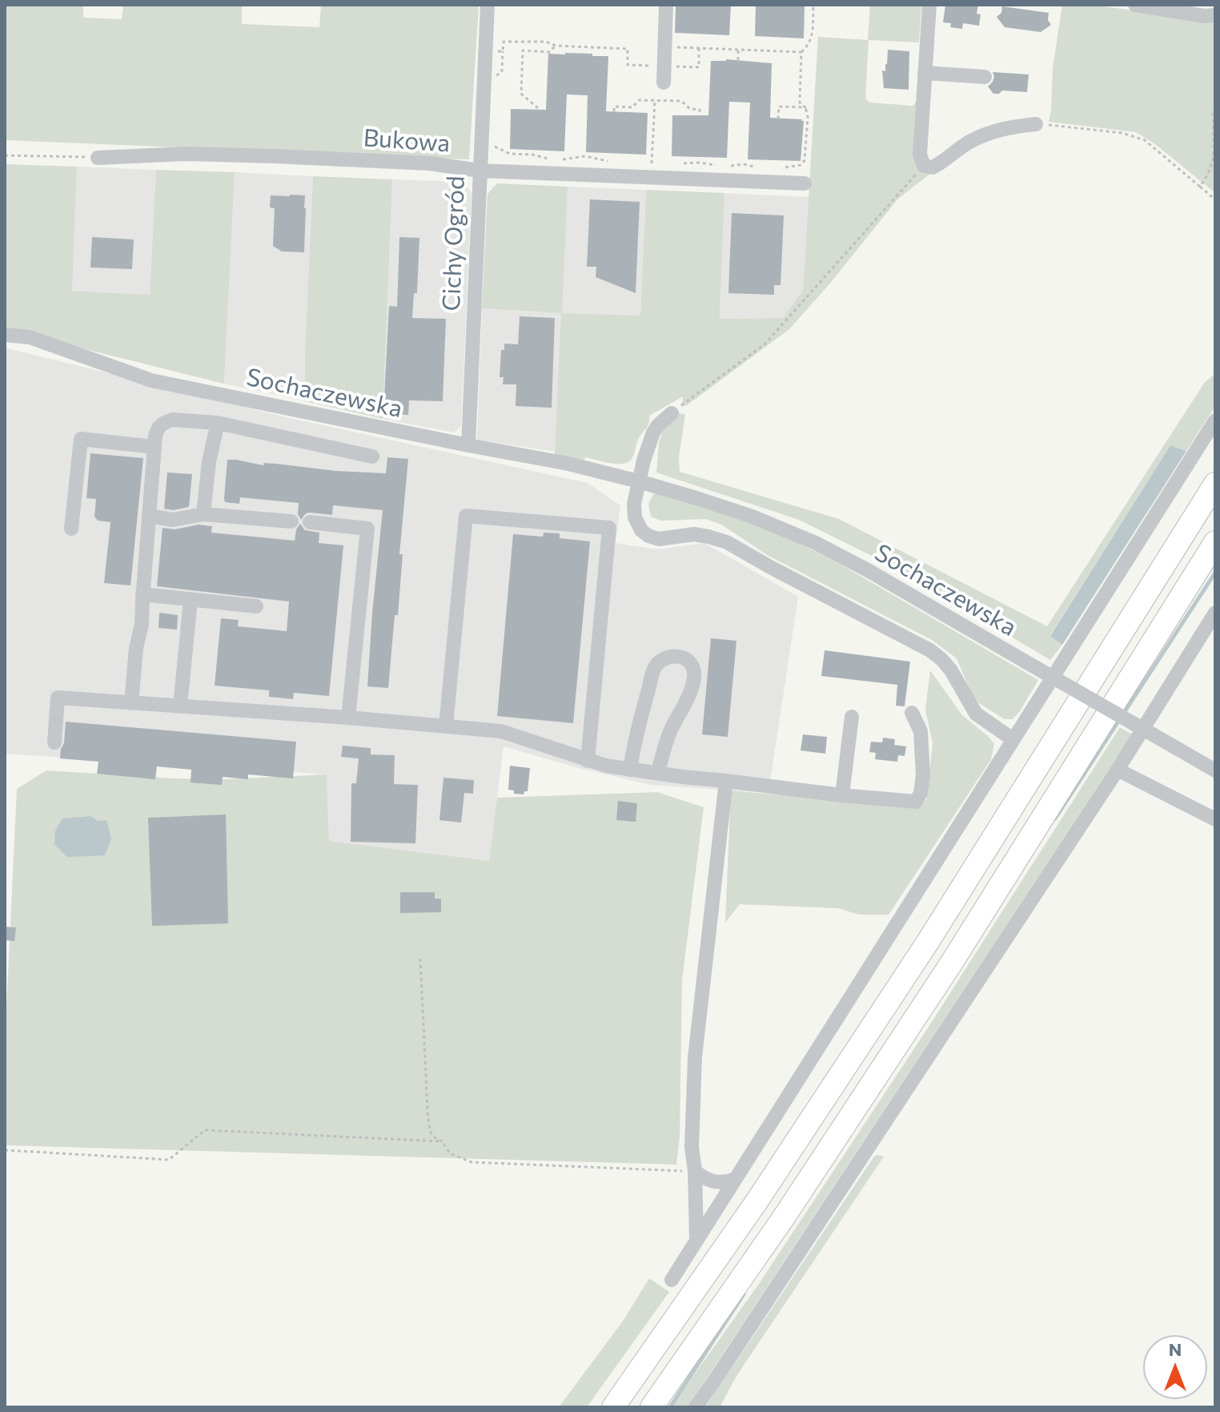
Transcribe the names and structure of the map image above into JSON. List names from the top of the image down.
{
  "streets": {
    "street": ["Bukowa", "Cichy Ogród", "Sochaczewska"]
  },
  "crossings": [
    ["Bukowa", "Cichy Ogród"],
    ["Cichy Ogród", "Sochaczewska"]
  ],
  "north": "top"
}
